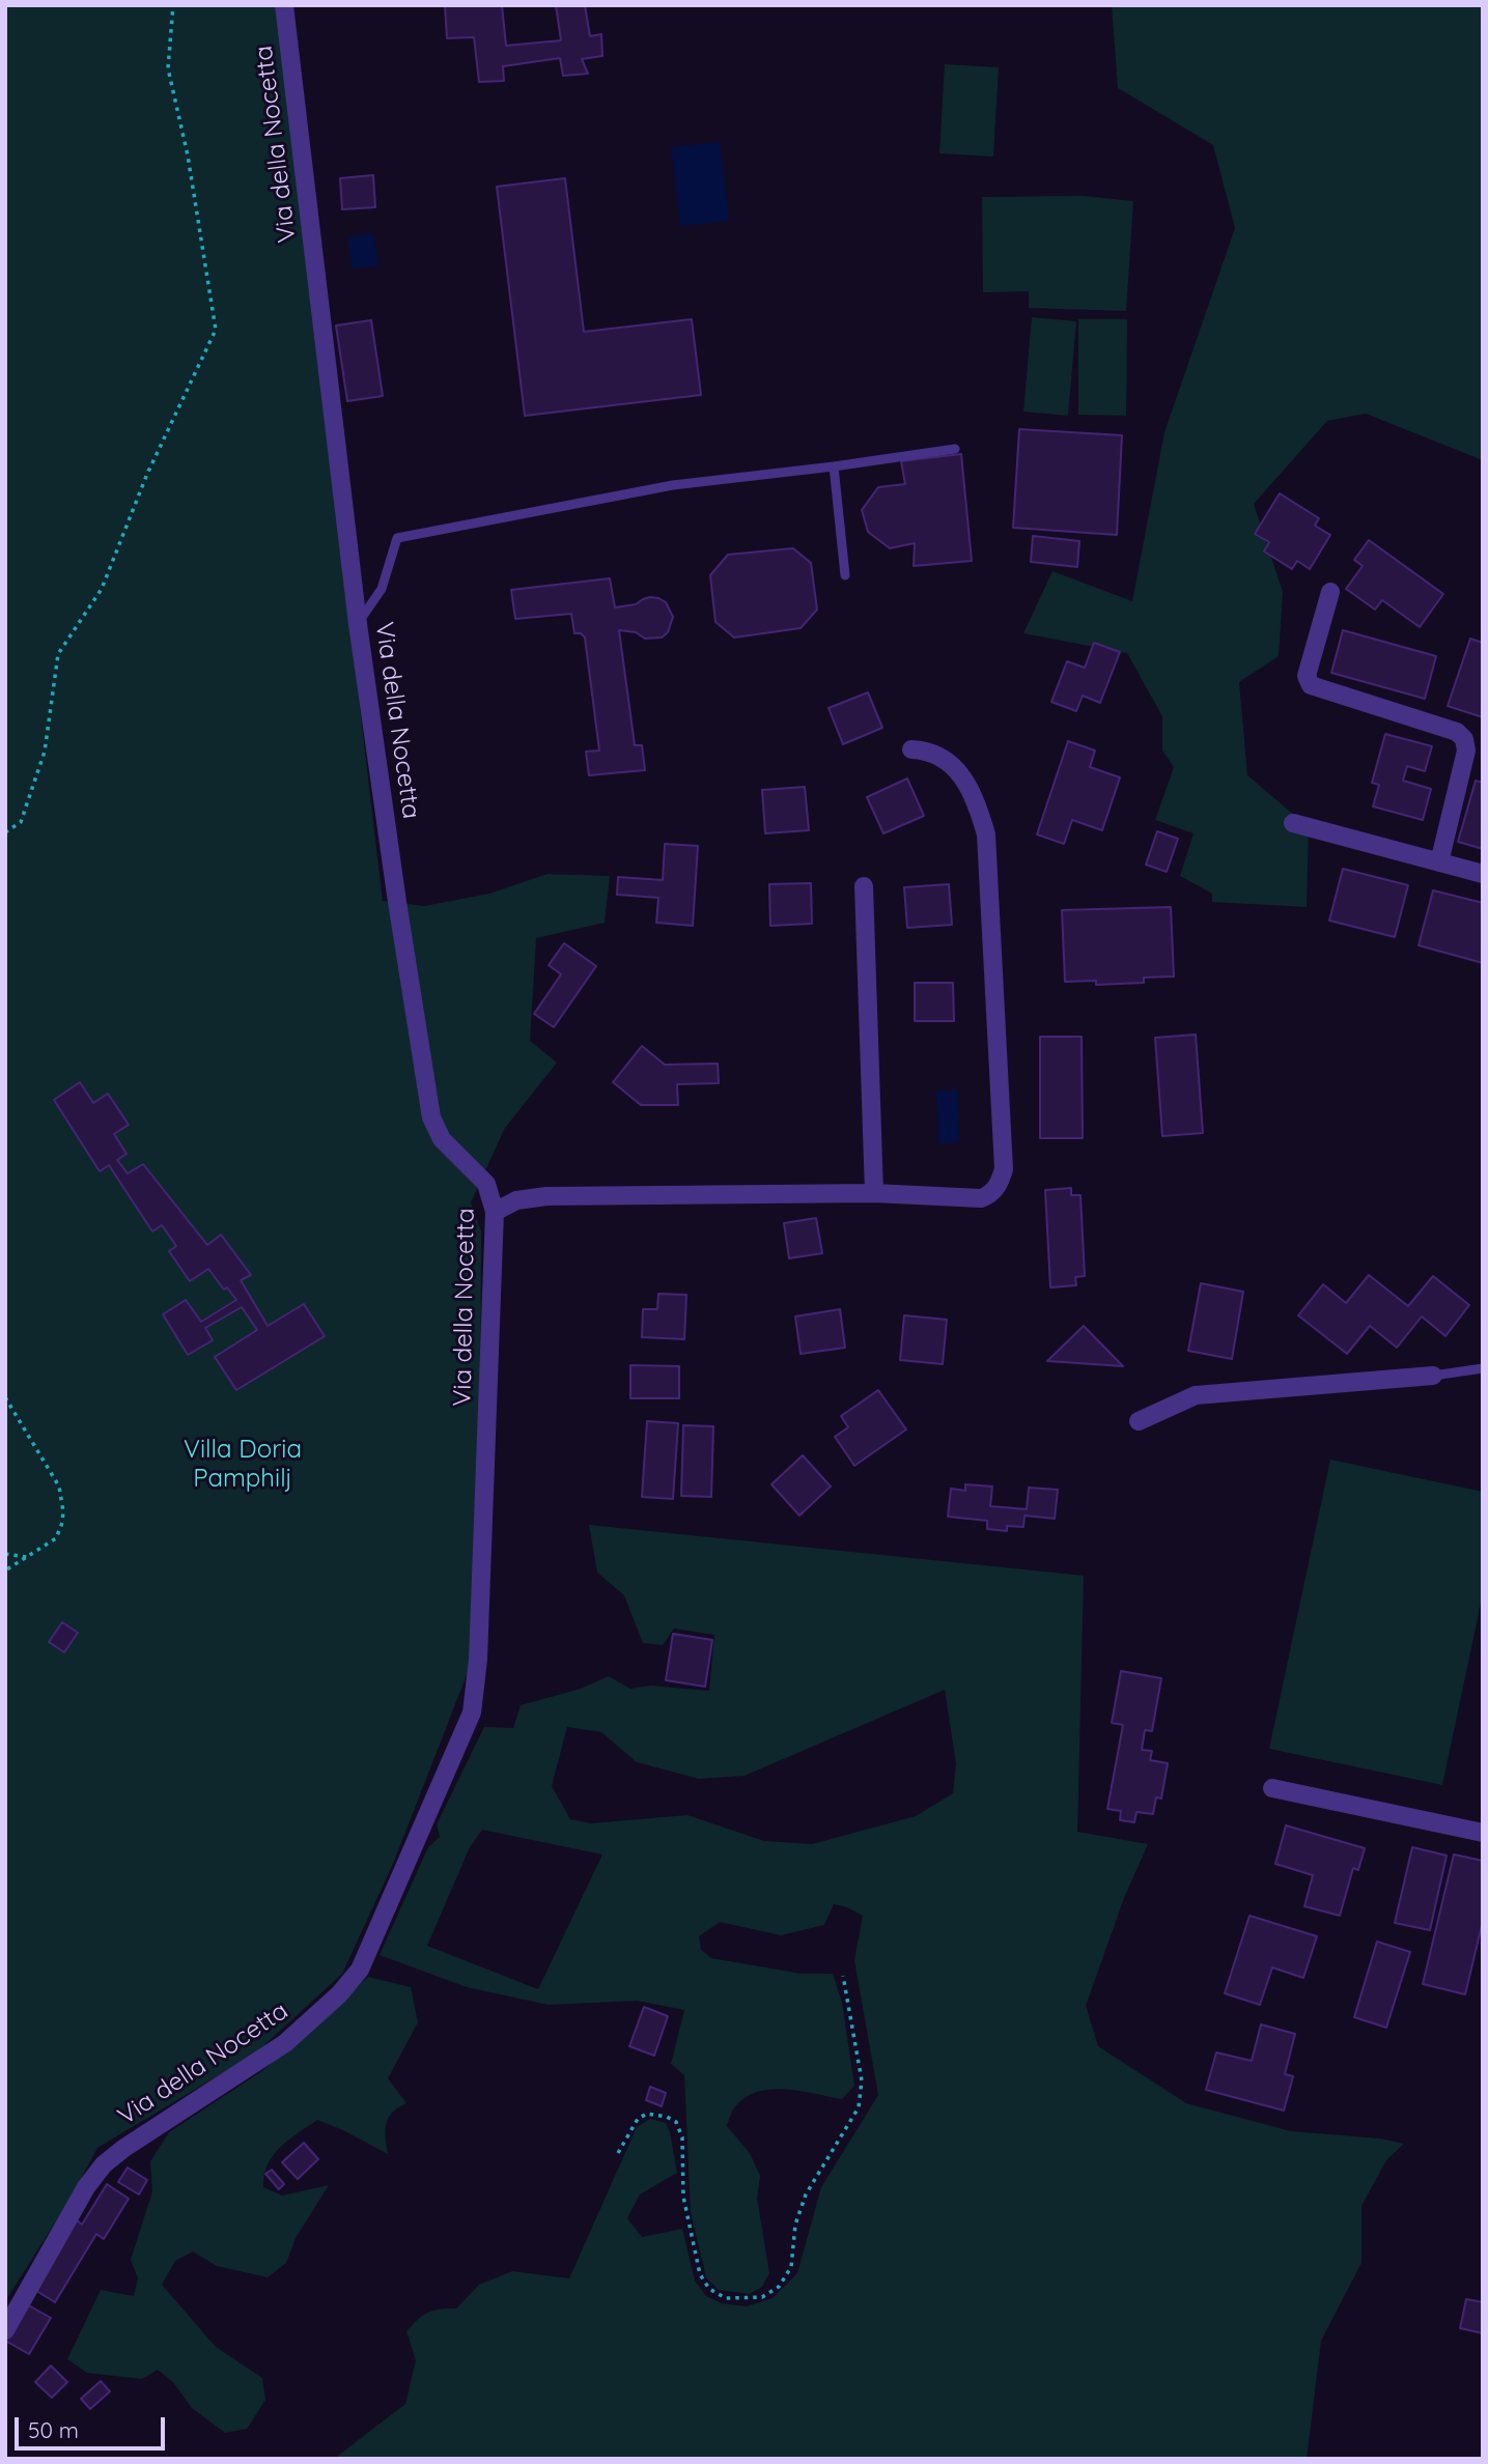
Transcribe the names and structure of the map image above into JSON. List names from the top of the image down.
{
  "streets": {
    "street": ["Via della Nocetta"]
  },
  "parks": ["Villa Doria Pamphilj"],
  "scale_bar": "50 m"
}
